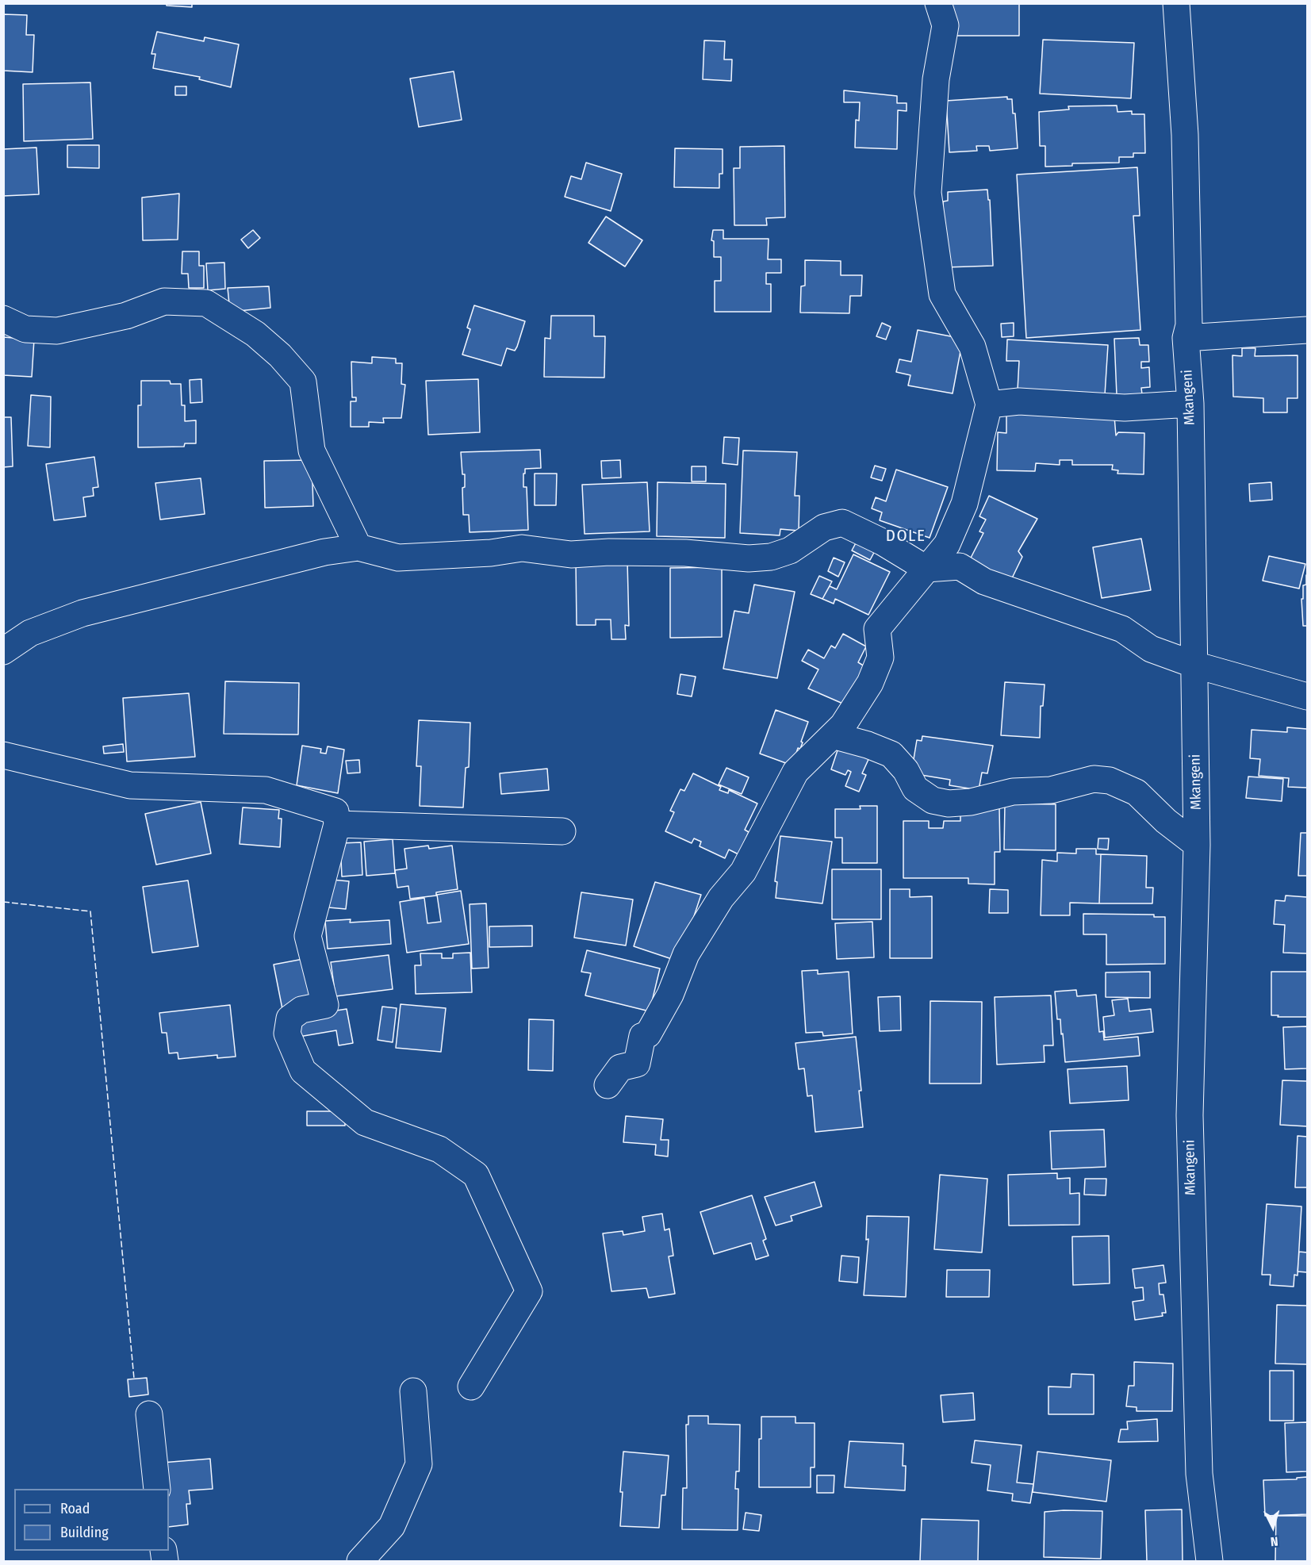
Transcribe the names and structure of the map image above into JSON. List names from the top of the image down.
{
  "streets": {
    "street": ["Mkangeni"]
  },
  "districts": ["DOLE"],
  "legend": ["Road", "Building"],
  "north": "bottom"
}
